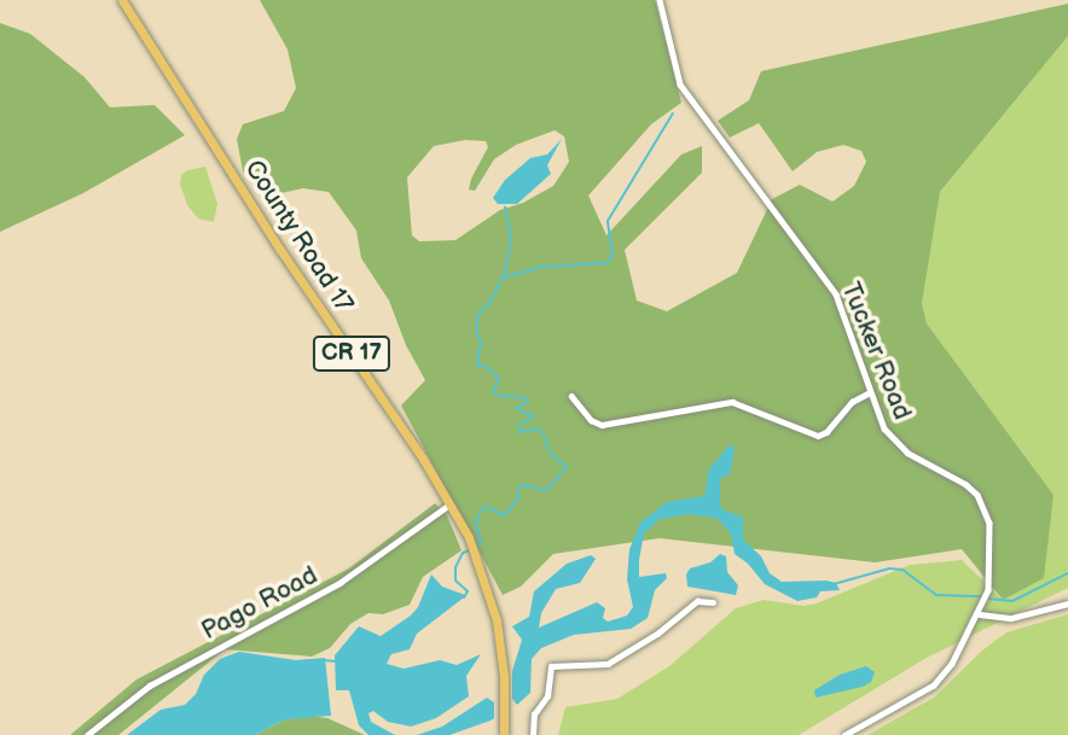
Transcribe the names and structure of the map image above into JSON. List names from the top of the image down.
{
  "streets": {
    "main road": ["County Road 17", "CR 17"],
    "street": ["Tucker Road", "Pago Road"]
  },
  "crossings": [
    ["County Road 17", "Pago Road"]
  ]
}
